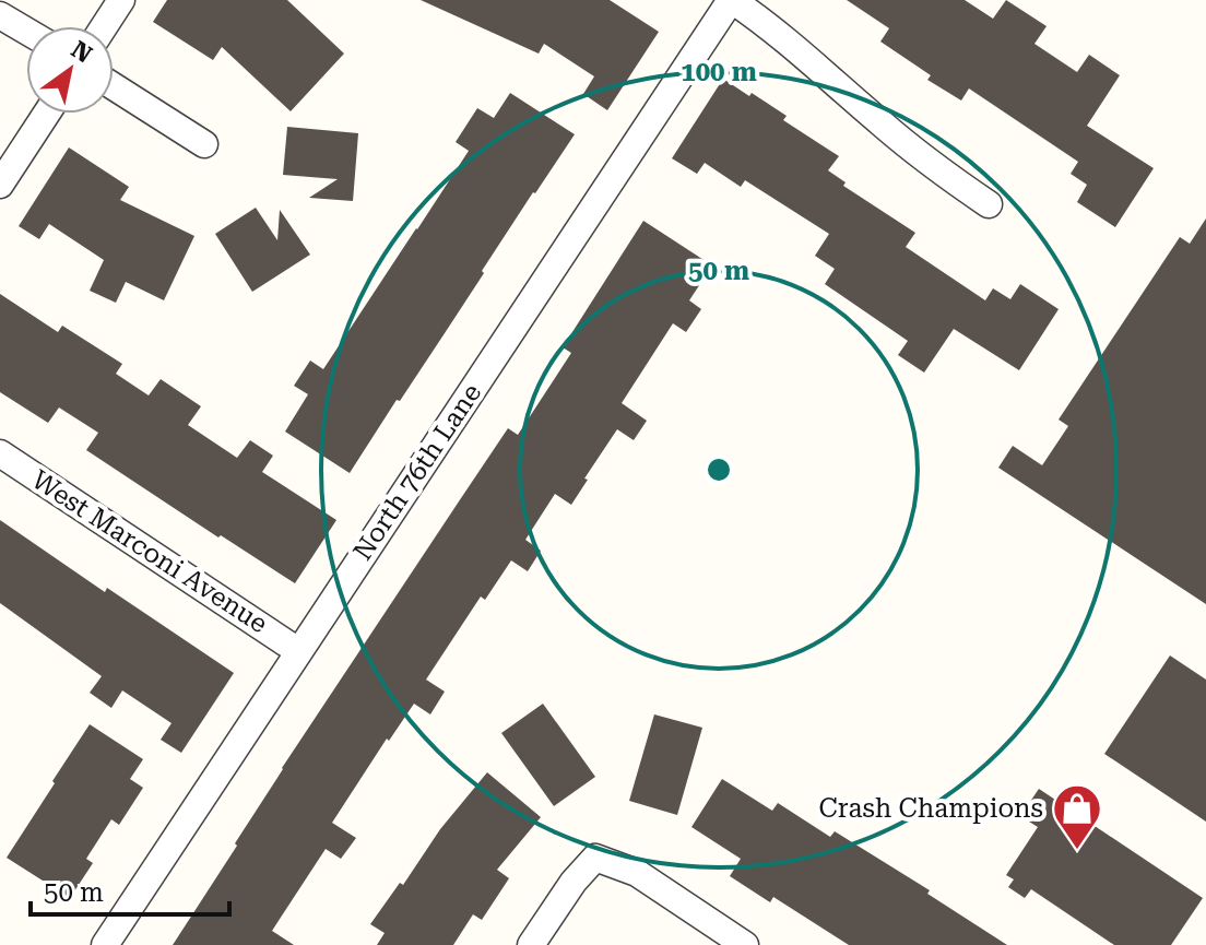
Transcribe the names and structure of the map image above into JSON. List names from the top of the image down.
{
  "streets": {
    "street": ["North 76th Lane", "West Marconi Avenue"]
  },
  "crossings": [
    ["North 76th Lane", "West Marconi Avenue"]
  ],
  "places": {
    "shop": ["Crash Champions"]
  },
  "scale_bar": "50 m",
  "north": "top right",
  "rings": ["100 m", "50 m"]
}
